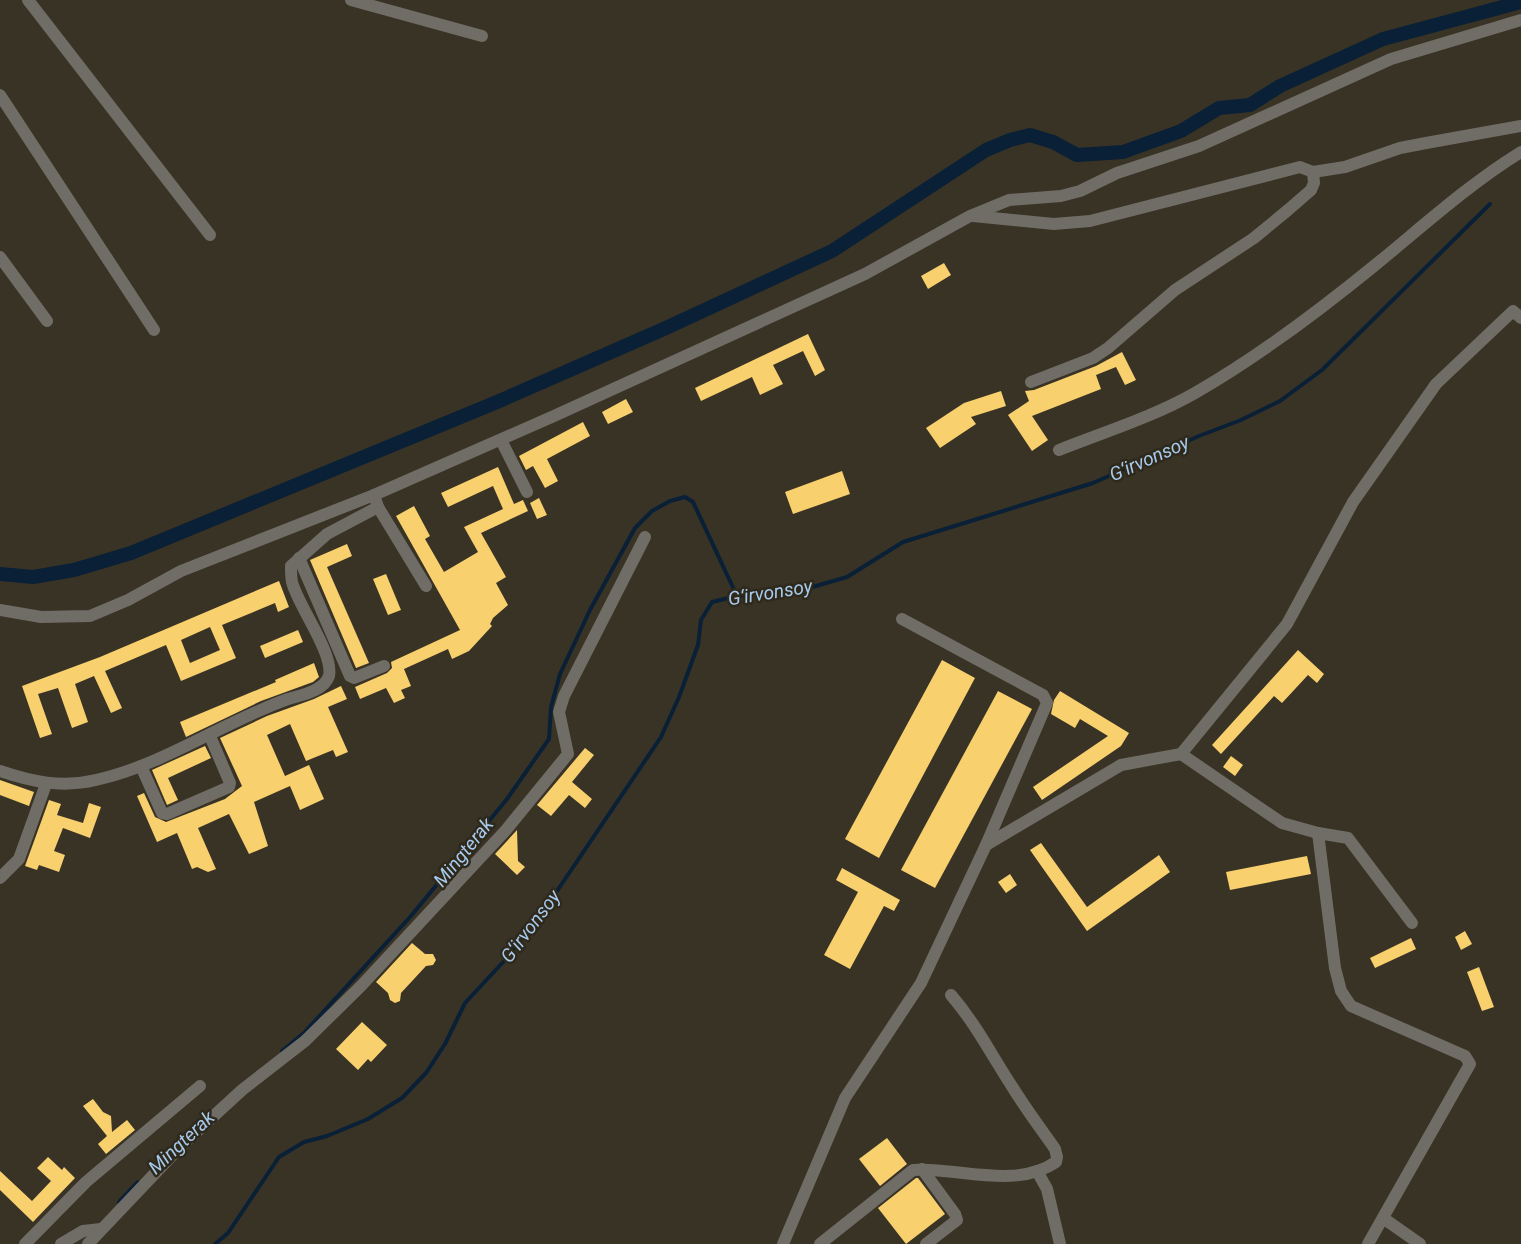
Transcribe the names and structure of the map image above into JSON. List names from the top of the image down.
{
  "water": ["G‘irvonsoy", "Mingterak"]
}
